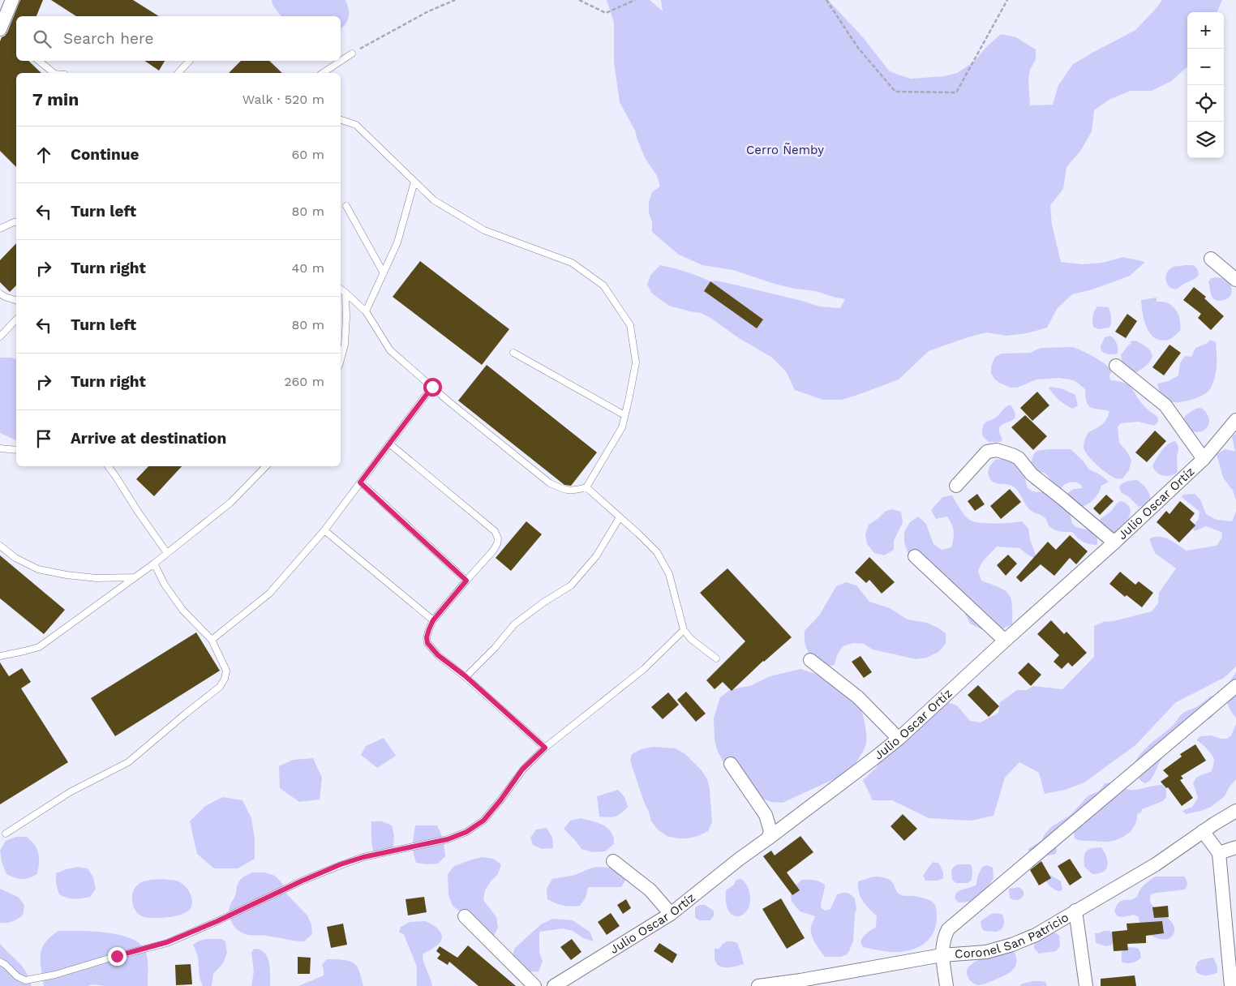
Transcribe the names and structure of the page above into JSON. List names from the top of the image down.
{
  "streets": {
    "street": ["Julio Oscar Ortíz", "Coronel San Patricio"]
  },
  "parks": ["Cerro Ñemby"],
  "page": {
    "map_buttons": ["+", "−"],
    "search": "Search here",
    "heading": ["7 min", "Walk · 520 m"],
    "list": [
      ["Continue", "60 m"],
      ["Turn left", "80 m"],
      ["Turn right", "40 m"],
      ["Turn left", "80 m"],
      ["Turn right", "260 m"],
      "Arrive at destination"
    ]
  }
}
